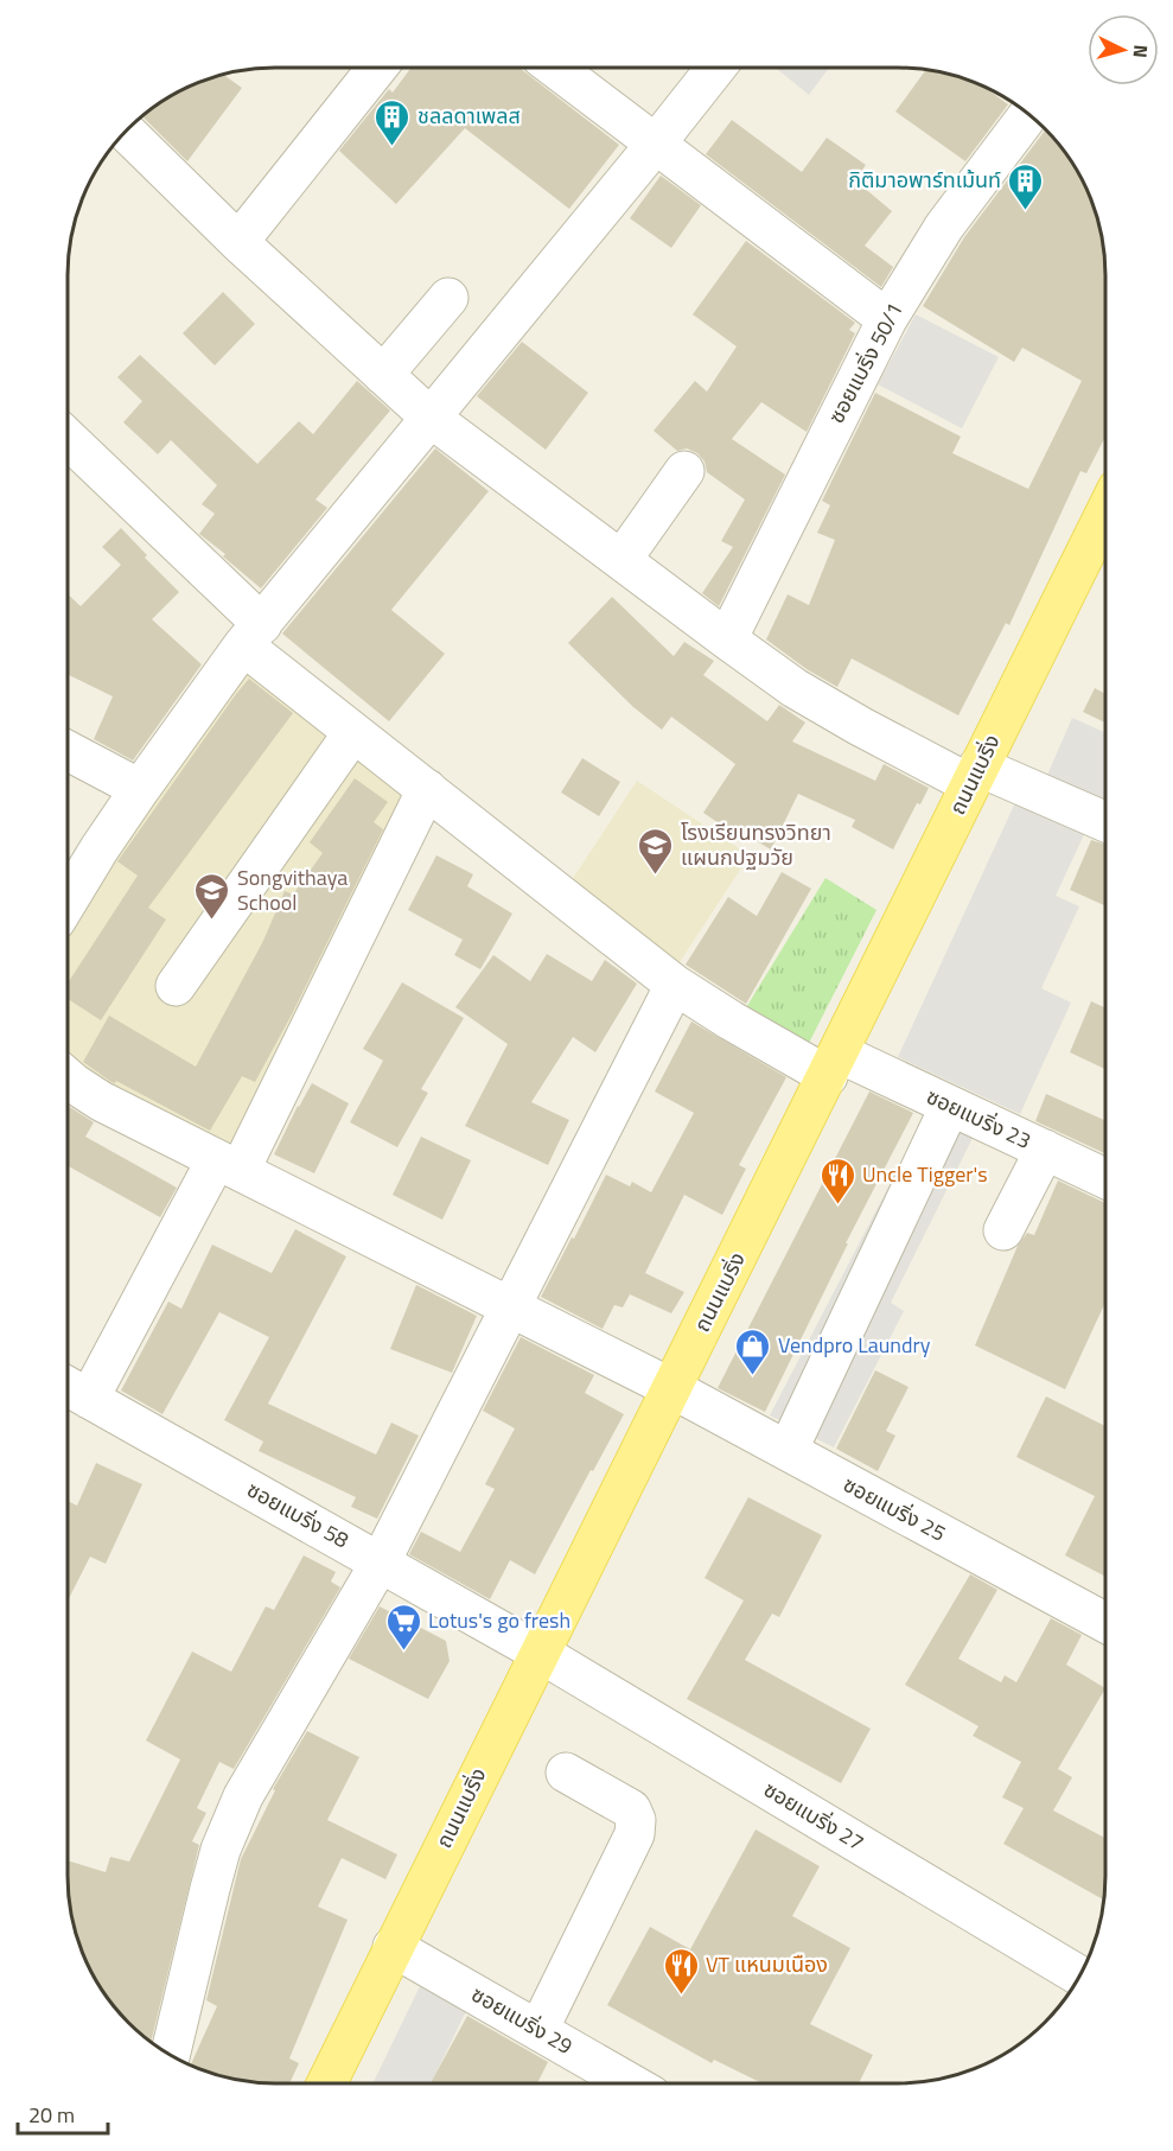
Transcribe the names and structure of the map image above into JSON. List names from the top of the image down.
{
  "streets": {
    "main road": ["ถนนแบริ่ง"],
    "street": [
      "ซอยแบริ่ง 50/1",
      "ซอยแบริ่ง 23",
      "ซอยแบริ่ง 25",
      "ซอยแบริ่ง 58",
      "ซอยแบริ่ง 27",
      "ซอยแบริ่ง 29"
    ]
  },
  "crossings": [
    ["ถนนแบริ่ง", "ซอยแบริ่ง 23"],
    ["ถนนแบริ่ง", "ซอยแบริ่ง 25"],
    ["ถนนแบริ่ง", "ซอยแบริ่ง 58"],
    ["ถนนแบริ่ง", "ซอยแบริ่ง 27"],
    ["ถนนแบริ่ง", "ซอยแบริ่ง 29"],
    ["ซอยแบริ่ง 58", "ซอยแบริ่ง 27"]
  ],
  "places": {
    "building": ["ชลลดาเพลส", "กิติมาอพาร์ทเม้นท์"],
    "school or university": ["โรงเรียนทรงวิทยา แผนกปฐมวัย", "Songvithaya School"],
    "restaurant": ["Uncle Tigger's", "VT แหนมเนือง"],
    "shop": ["Vendpro Laundry"],
    "supermarket": ["Lotus's go fresh"]
  },
  "scale_bar": "20 m",
  "north": "right"
}
